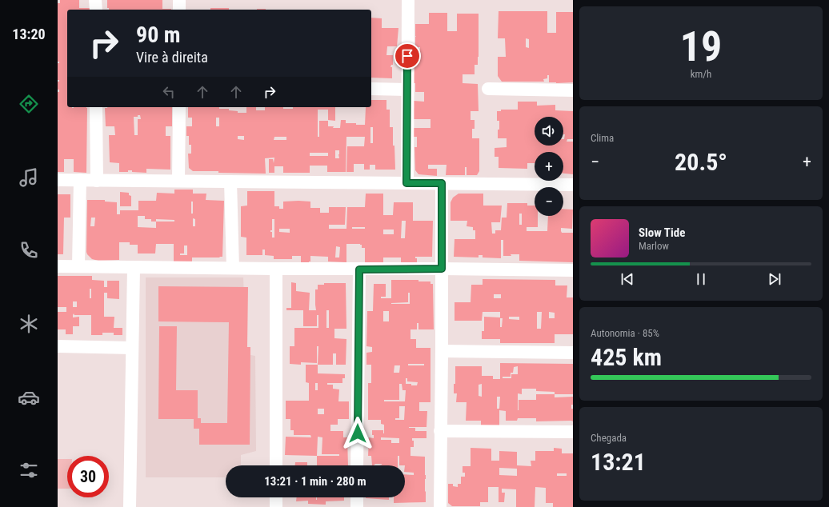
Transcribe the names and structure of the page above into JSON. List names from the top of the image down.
{
  "page": {
    "tabs": "13:20",
    "tile": [
      ["19", "km/h"],
      "Clima",
      ["Autonomia · 85%", "425 km"],
      ["Chegada", "13:21"]
    ],
    "turn": ["90 m", "Vire à direita"],
    "map_buttons": ["+", "−"],
    "heat": ["−", "20.5°", "+"],
    "song": ["Slow Tide", "Marlow"],
    "limit": "30",
    "trip": "13:21 · 1 min · 280 m"
  }
}
